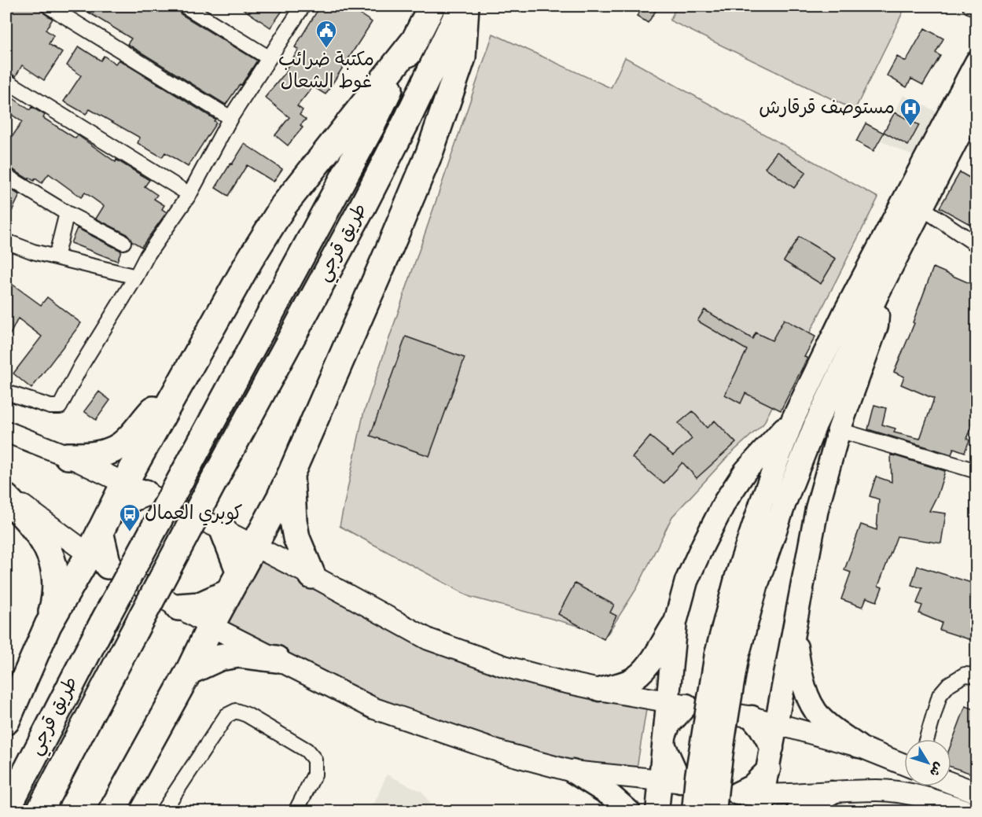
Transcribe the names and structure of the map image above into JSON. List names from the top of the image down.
{
  "streets": {
    "highway": ["طريق قرجي"]
  },
  "places": {
    "public building": ["مكتبة ضرائب غوط الشعال"],
    "hospital": ["مستوصف قرقارش"],
    "bus stop": ["كوبري العمال"]
  },
  "north": "bottom right"
}
